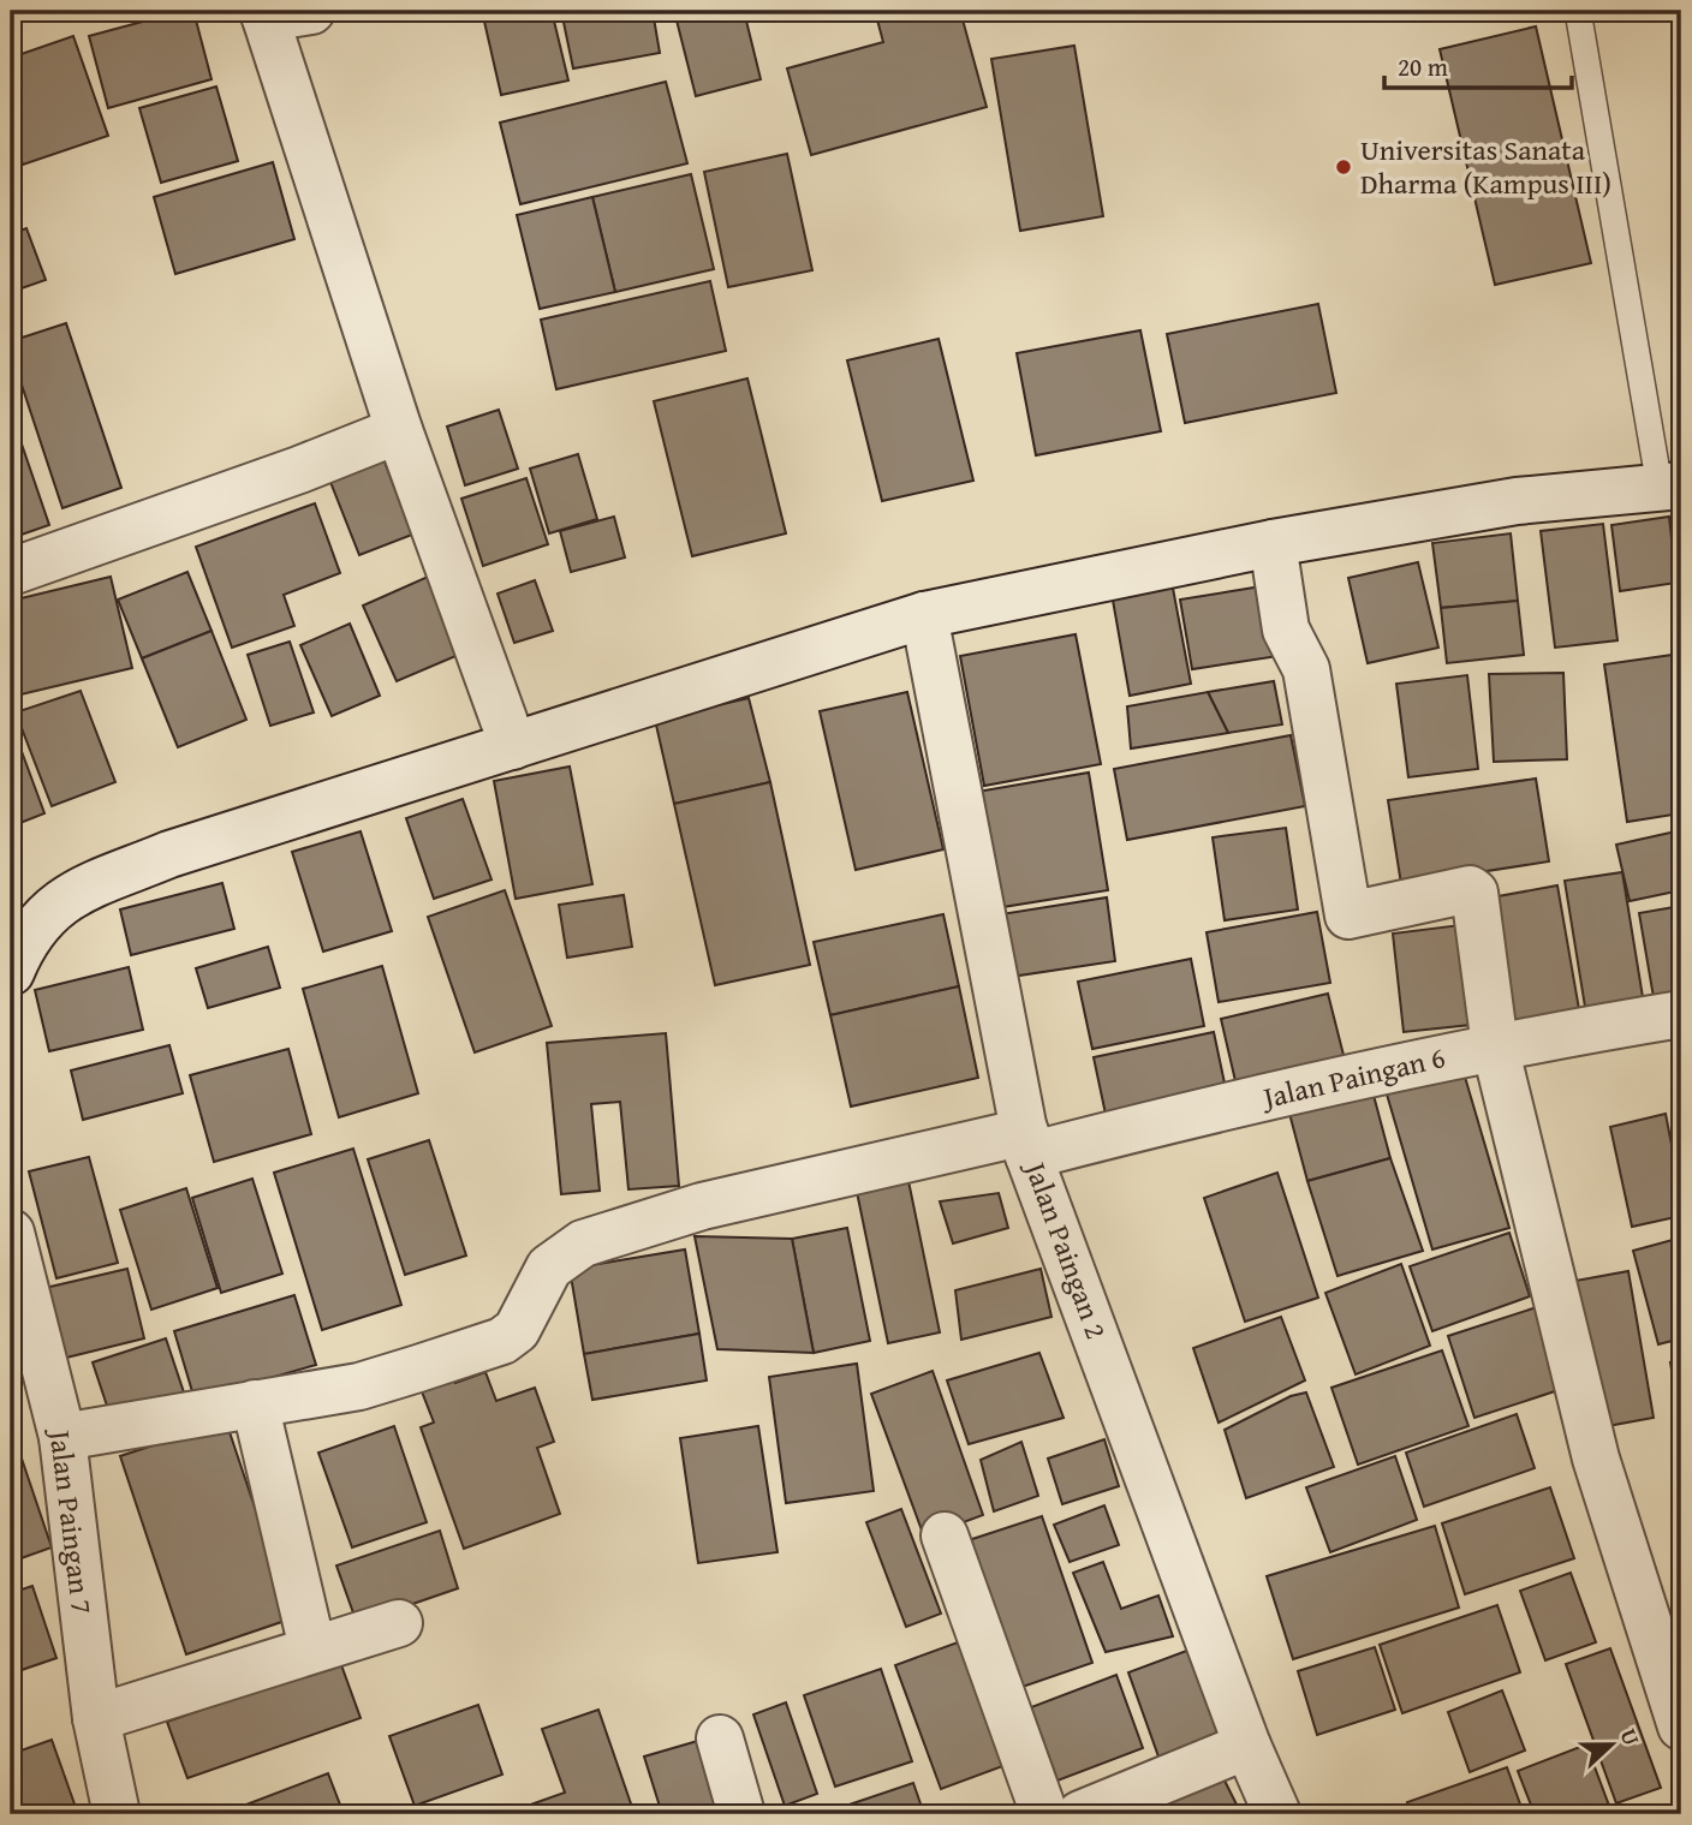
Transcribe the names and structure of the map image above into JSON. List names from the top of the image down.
{
  "streets": {
    "street": ["Jalan Paingan 6", "Jalan Paingan 2", "Jalan Paingan 7"]
  },
  "crossings": [
    ["Jalan Paingan 6", "Jalan Paingan 2"],
    ["Jalan Paingan 6", "Jalan Paingan 7"]
  ],
  "places": ["Universitas Sanata Dharma (Kampus III)"],
  "scale_bar": "20 m",
  "north": "right"
}
